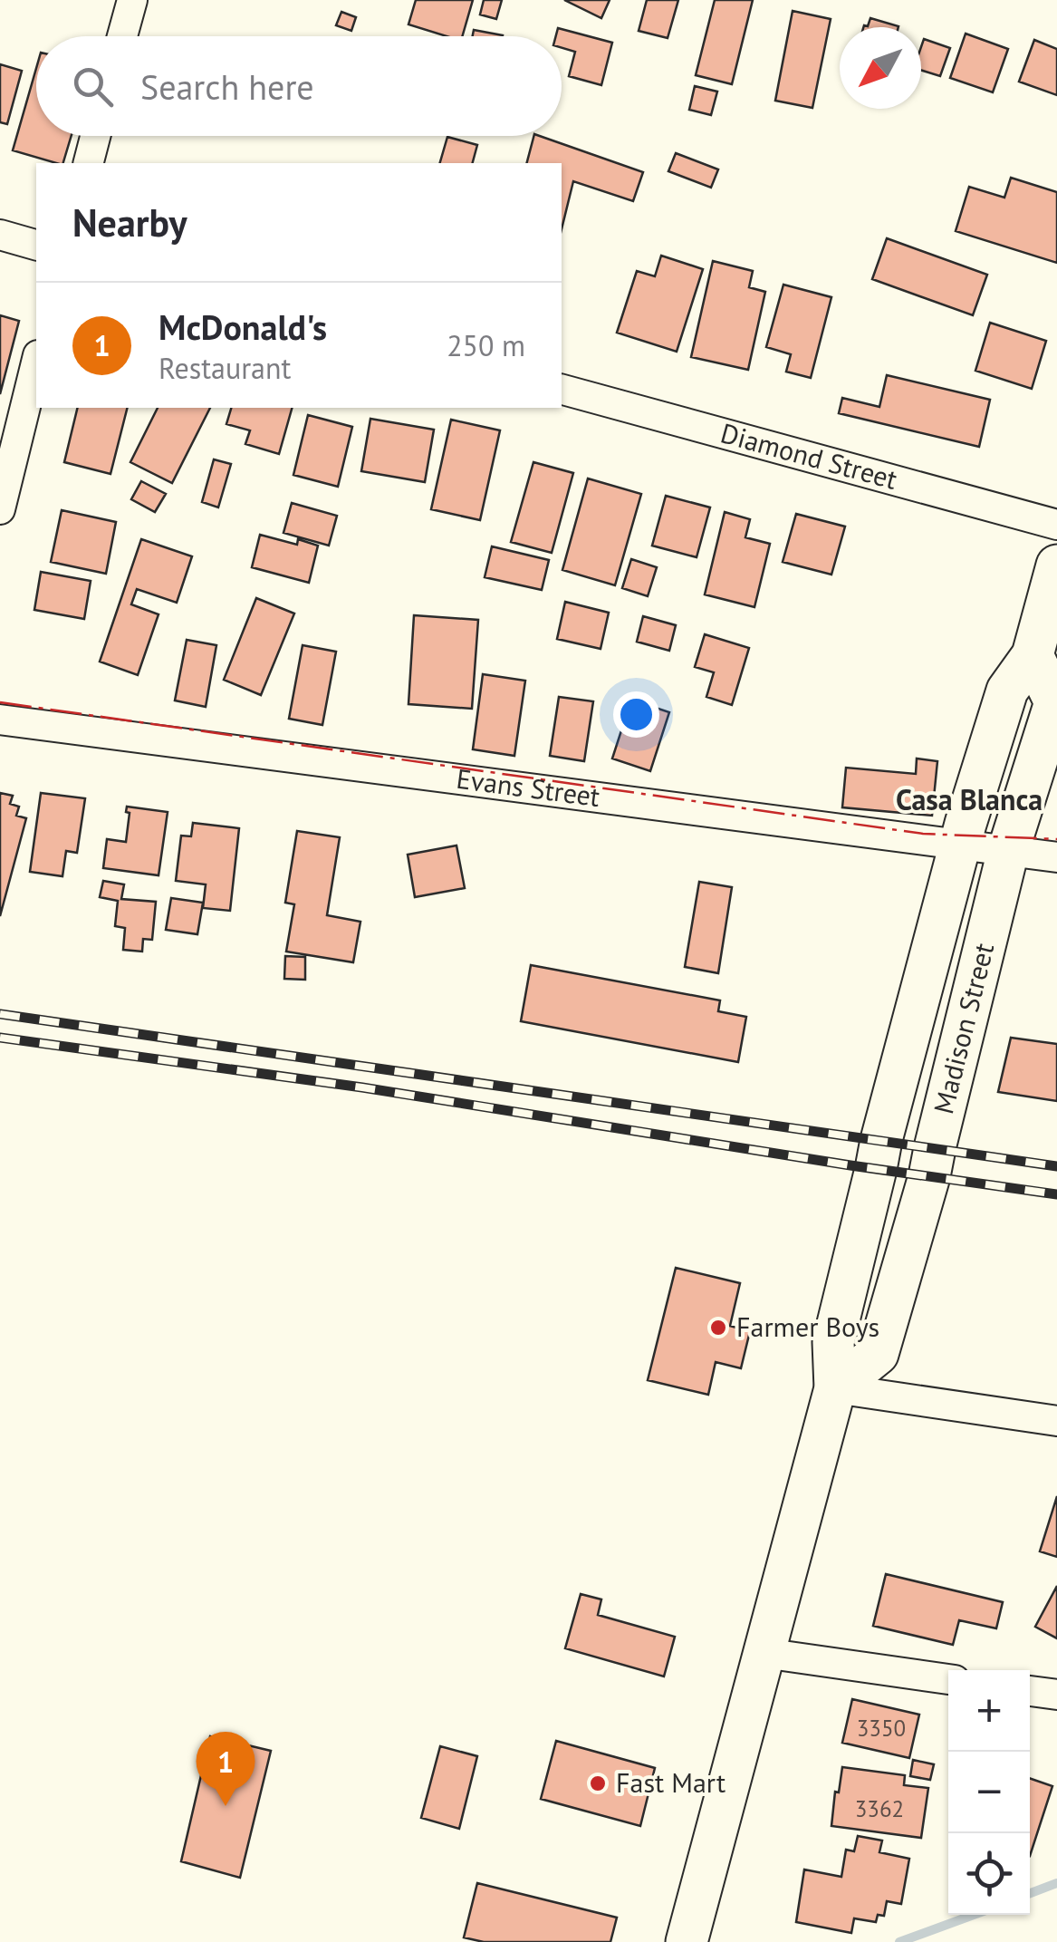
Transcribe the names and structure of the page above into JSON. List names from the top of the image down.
{
  "streets": {
    "street": ["Diamond Street", "Evans Street", "Madison Street"]
  },
  "crossings": [
    ["Evans Street", "Madison Street"]
  ],
  "districts": ["Casa Blanca"],
  "places": ["Farmer Boys", "Fast Mart"],
  "house_numbers": ["3350", "3362"],
  "north": "bottom left",
  "page": {
    "search": "Search here",
    "heading": "Nearby",
    "list": [
      {
        "mark": "1",
        "name": "McDonald's",
        "note": "Restaurant",
        "value": "250 m"
      }
    ],
    "map_buttons": ["+", "−"],
    "pins": "1"
  }
}
